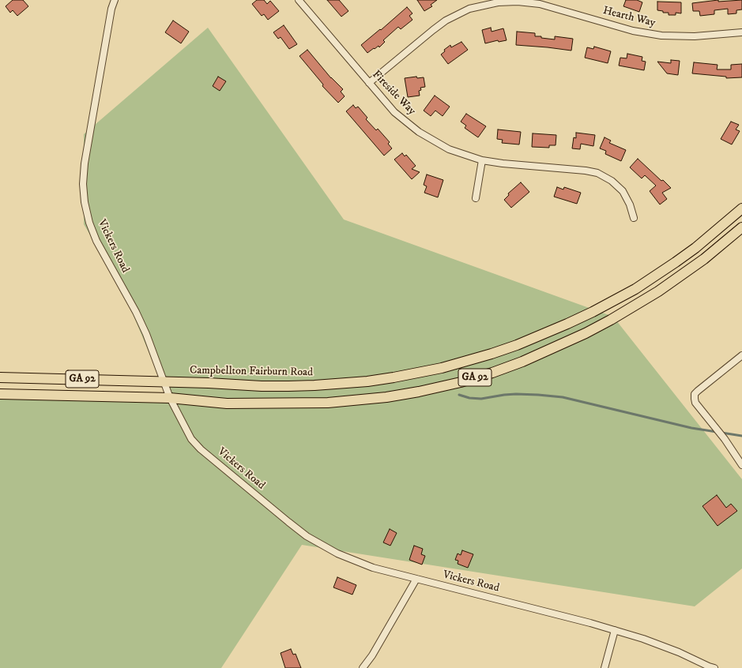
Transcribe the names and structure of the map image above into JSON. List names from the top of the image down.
{
  "streets": {
    "main road": ["Campbellton Fairburn Road", "GA 92"],
    "street": ["Hearth Way", "Fireside Way", "Vickers Road"]
  },
  "crossings": [
    ["Hearth Way", "Fireside Way"],
    ["Vickers Road", "Campbellton Fairburn Road"],
    ["Vickers Road", "GA 92"]
  ]
}
